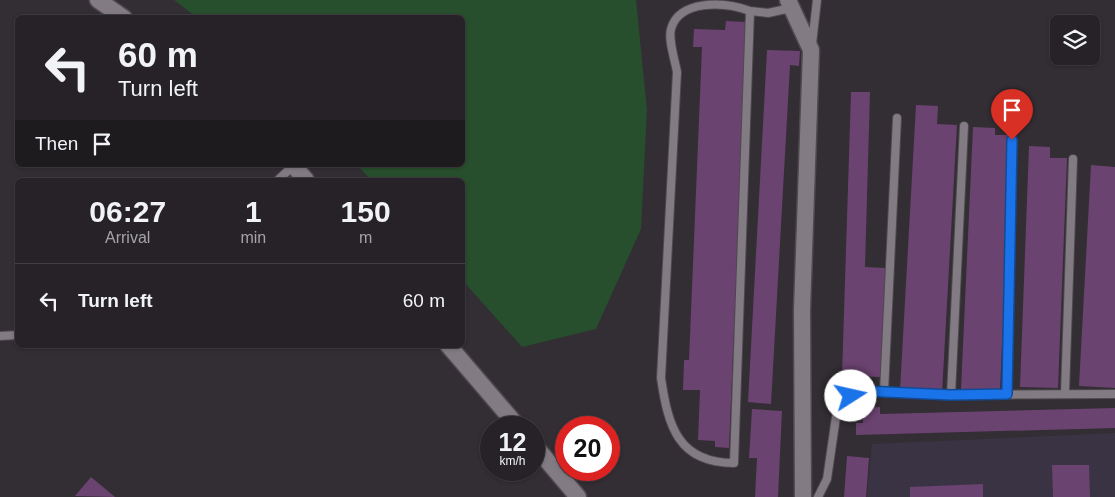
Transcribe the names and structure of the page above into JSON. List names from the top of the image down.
{
  "page": {
    "turn": ["60 m", "Turn left"],
    "then": "Then",
    "eta": [
      "06:27",
      "Arrival",
      "1",
      "min",
      "150",
      "m"
    ],
    "list": [
      {
        "name": "Turn left",
        "value": "60 m"
      }
    ],
    "speed": "12 km/h",
    "limit": "20"
  }
}
